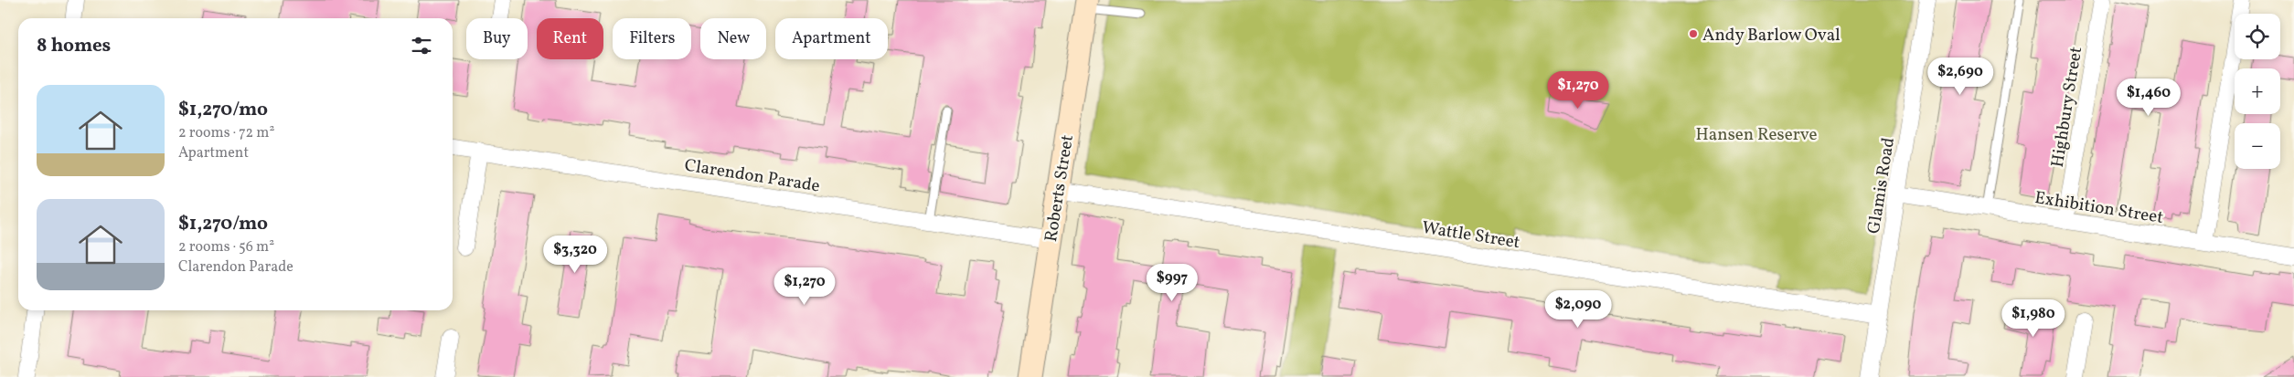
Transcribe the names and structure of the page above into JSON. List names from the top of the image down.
{
  "streets": {
    "street": [
      "Highbury Street",
      "Clarendon Parade",
      "Glamis Road",
      "Roberts Street",
      "Exhibition Street",
      "Wattle Street"
    ]
  },
  "crossings": [
    ["Highbury Street", "Exhibition Street"],
    ["Clarendon Parade", "Roberts Street"],
    ["Glamis Road", "Exhibition Street"],
    ["Glamis Road", "Wattle Street"],
    ["Roberts Street", "Wattle Street"]
  ],
  "parks": ["Hansen Reserve"],
  "places": ["Andy Barlow Oval"],
  "page": {
    "map_buttons": ["+", "−"],
    "chip": [
      "Buy",
      "Rent",
      "Filters",
      "New",
      "Apartment"
    ],
    "heading": "8 homes",
    "price": [
      "$2,690",
      "$1,270",
      "$1,460",
      "$3,320",
      "$997",
      "$1,270",
      "$2,090",
      "$1,980"
    ],
    "list": [
      {
        "name": "$1,270/mo",
        "note": "2 rooms · 72 m² · Apartment"
      },
      {
        "name": "$1,270/mo",
        "note": "2 rooms · 56 m² · Clarendon Parade"
      }
    ]
  }
}
